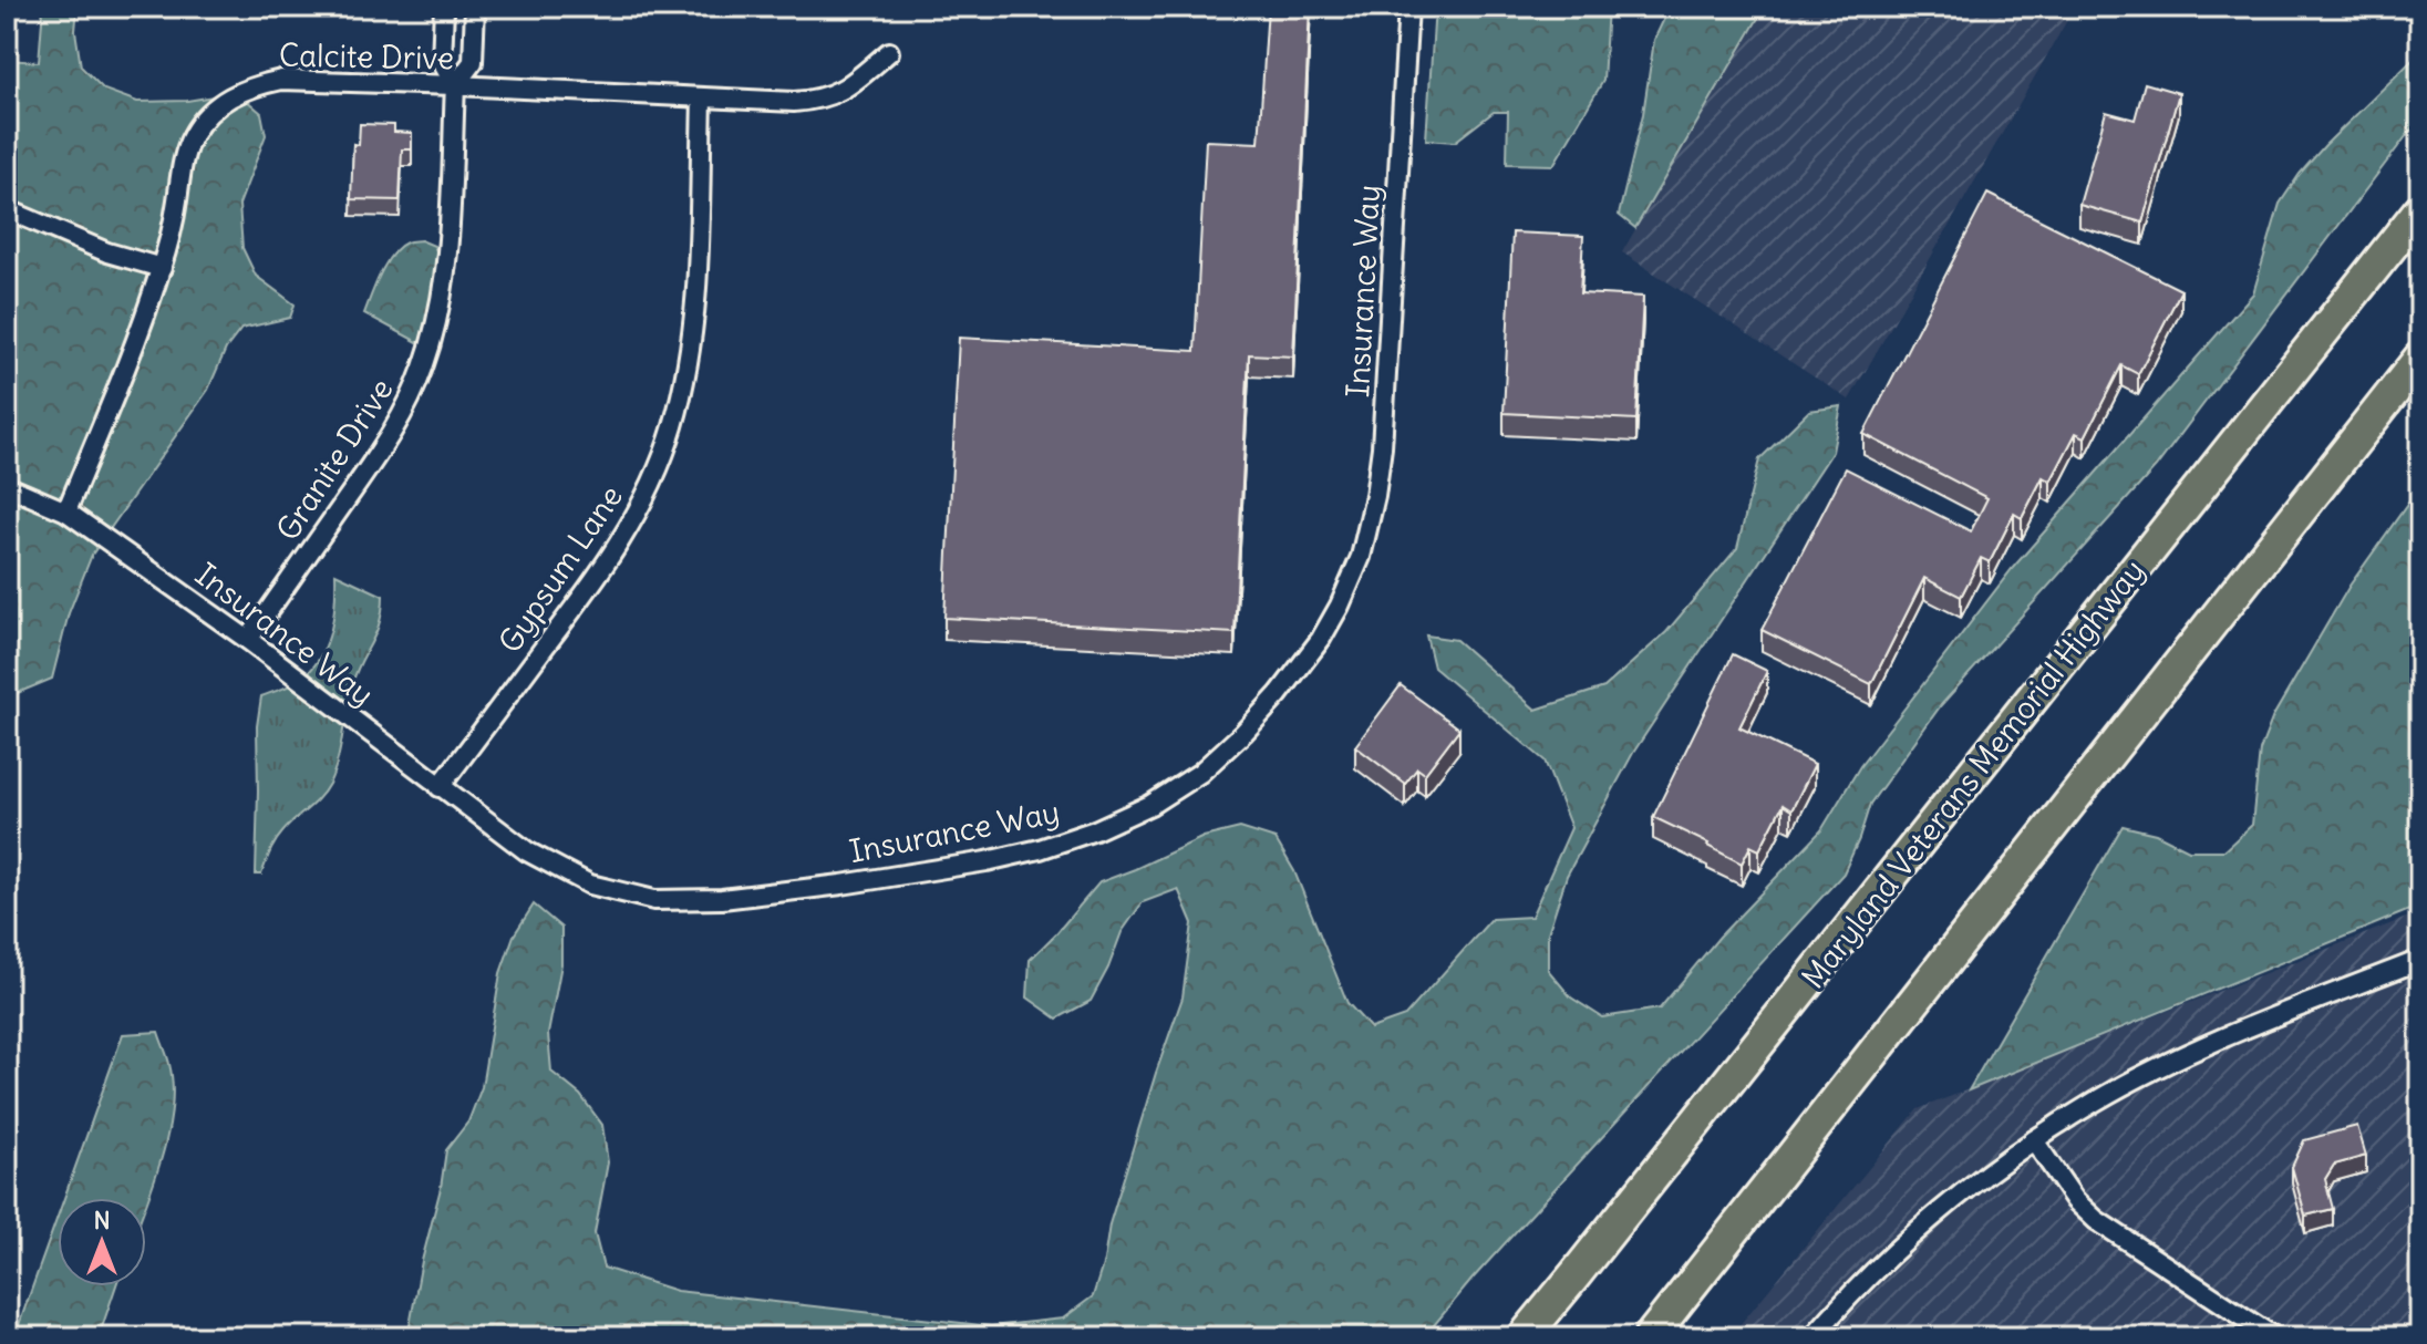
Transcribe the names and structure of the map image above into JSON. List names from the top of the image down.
{
  "streets": {
    "highway": ["Maryland Veterans Memorial Highway"],
    "street": [
      "Calcite Drive",
      "Insurance Way",
      "Granite Drive",
      "Gypsum Lane"
    ]
  },
  "crossings": [
    ["Calcite Drive", "Insurance Way"],
    ["Calcite Drive", "Granite Drive"],
    ["Calcite Drive", "Gypsum Lane"],
    ["Insurance Way", "Granite Drive"],
    ["Insurance Way", "Gypsum Lane"]
  ],
  "north": "top"
}
